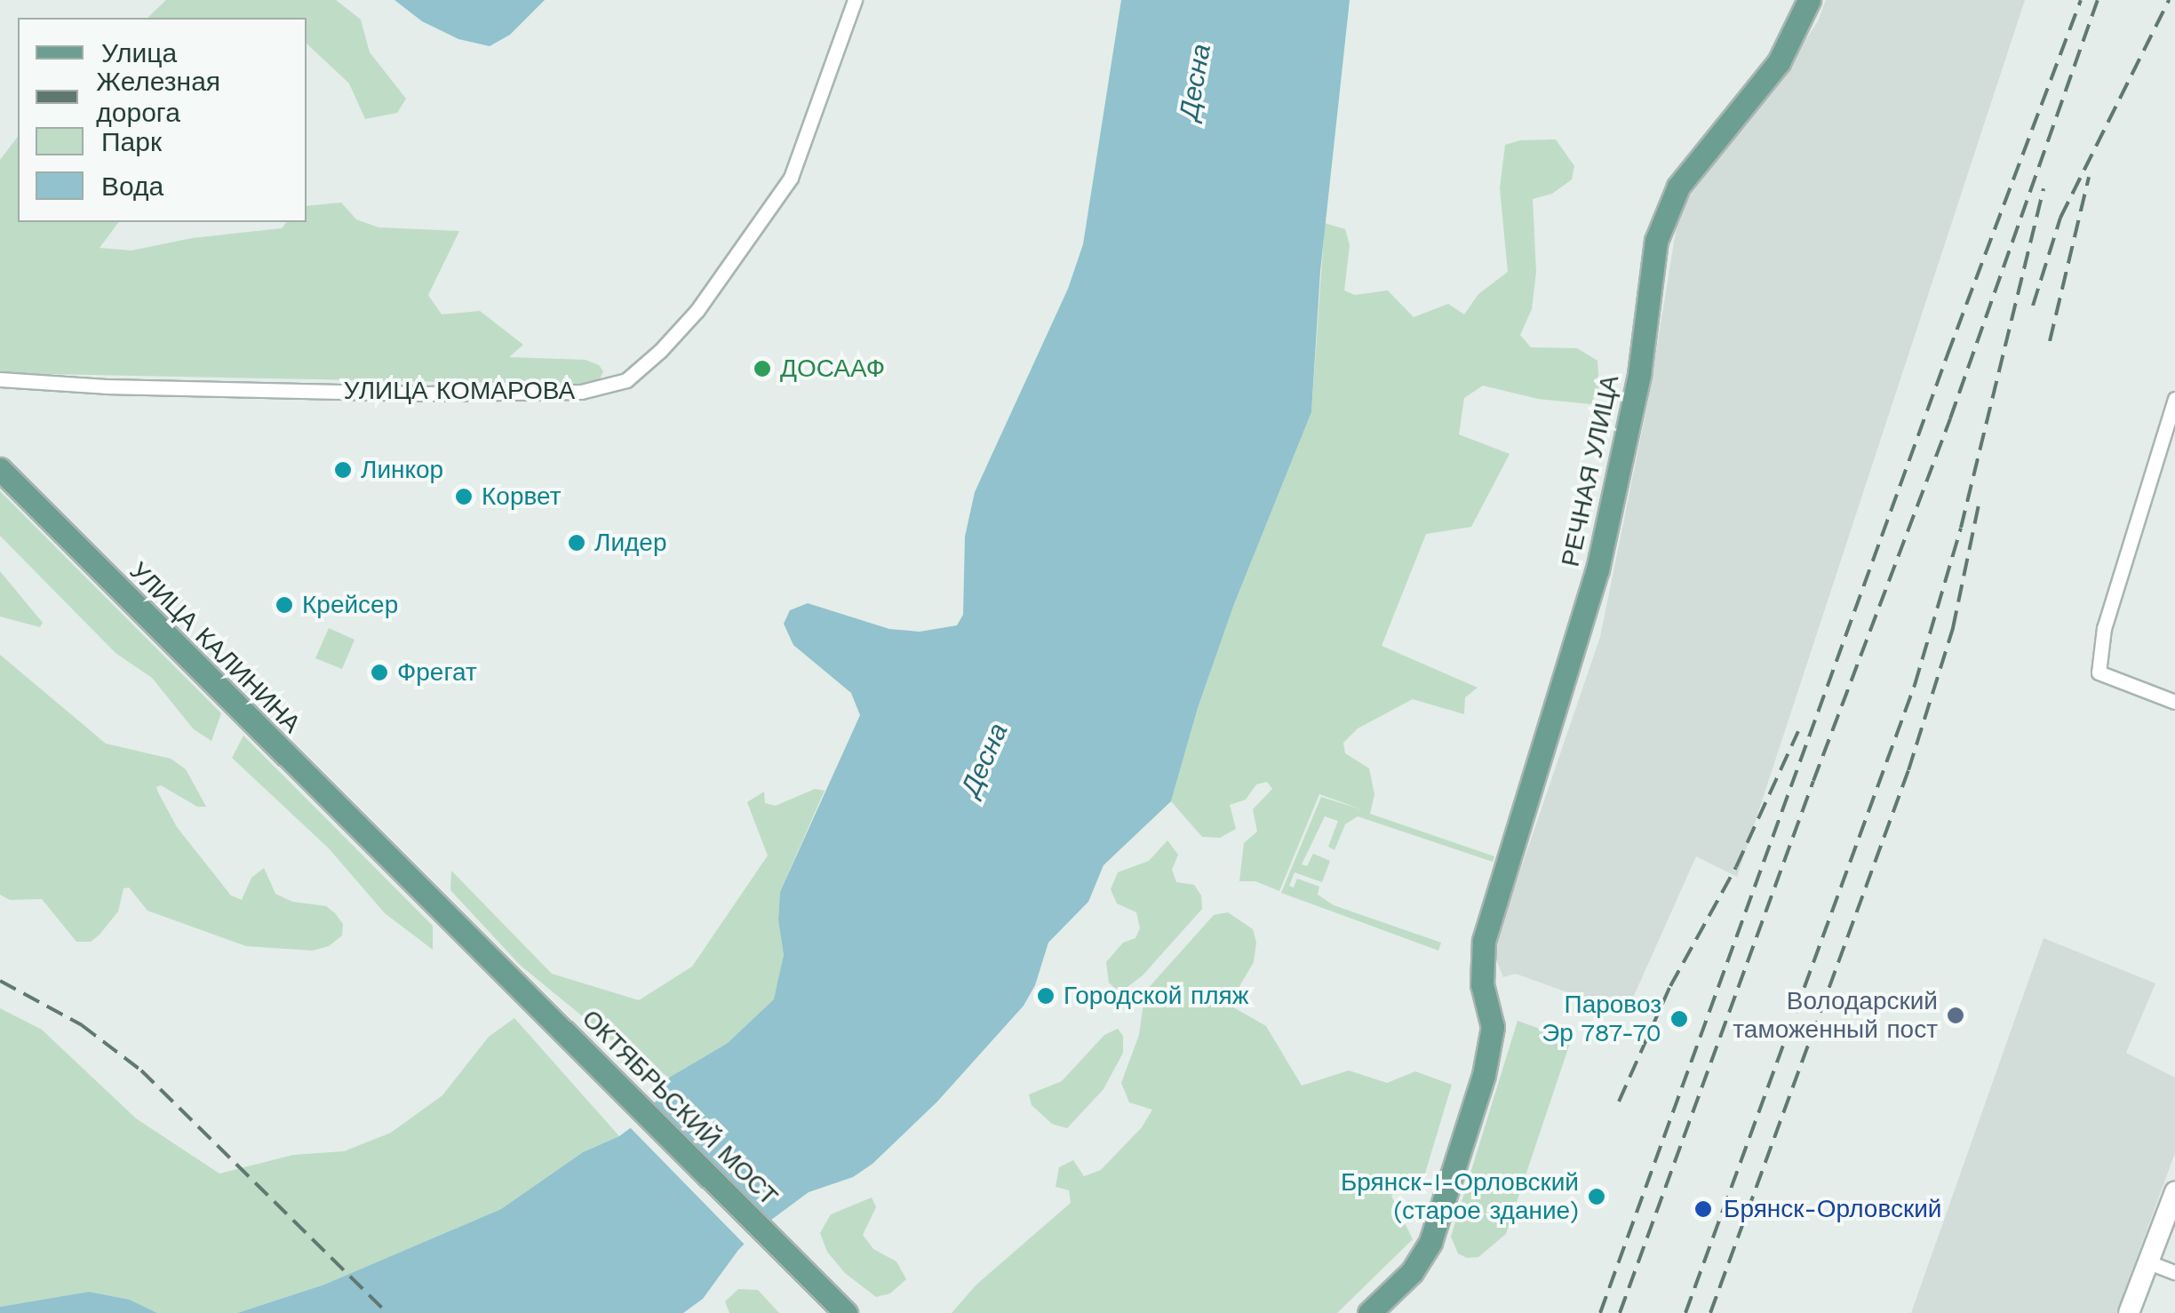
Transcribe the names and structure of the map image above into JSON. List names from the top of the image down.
{
  "streets": {
    "main road": ["РЕЧНАЯ УЛИЦА", "УЛИЦА КАЛИНИНА", "ОКТЯБРЬСКИЙ МОСТ"],
    "street": ["УЛИЦА КОМАРОВА"]
  },
  "crossings": [
    ["УЛИЦА КАЛИНИНА", "ОКТЯБРЬСКИЙ МОСТ"]
  ],
  "water": ["Десна"],
  "places": [
    "ДОСААФ",
    "Линкор",
    "Корвет",
    "Лидер",
    "Крейсер",
    "Фрегат",
    "Городской пляж",
    "Володарский таможенный пост",
    "Паровоз Эр 787-70",
    "Брянск-I-Орловский (старое здание)",
    "Брянск-Орловский"
  ],
  "legend": [
    "Улица",
    "Железная дорога",
    "Парк",
    "Вода"
  ]
}
